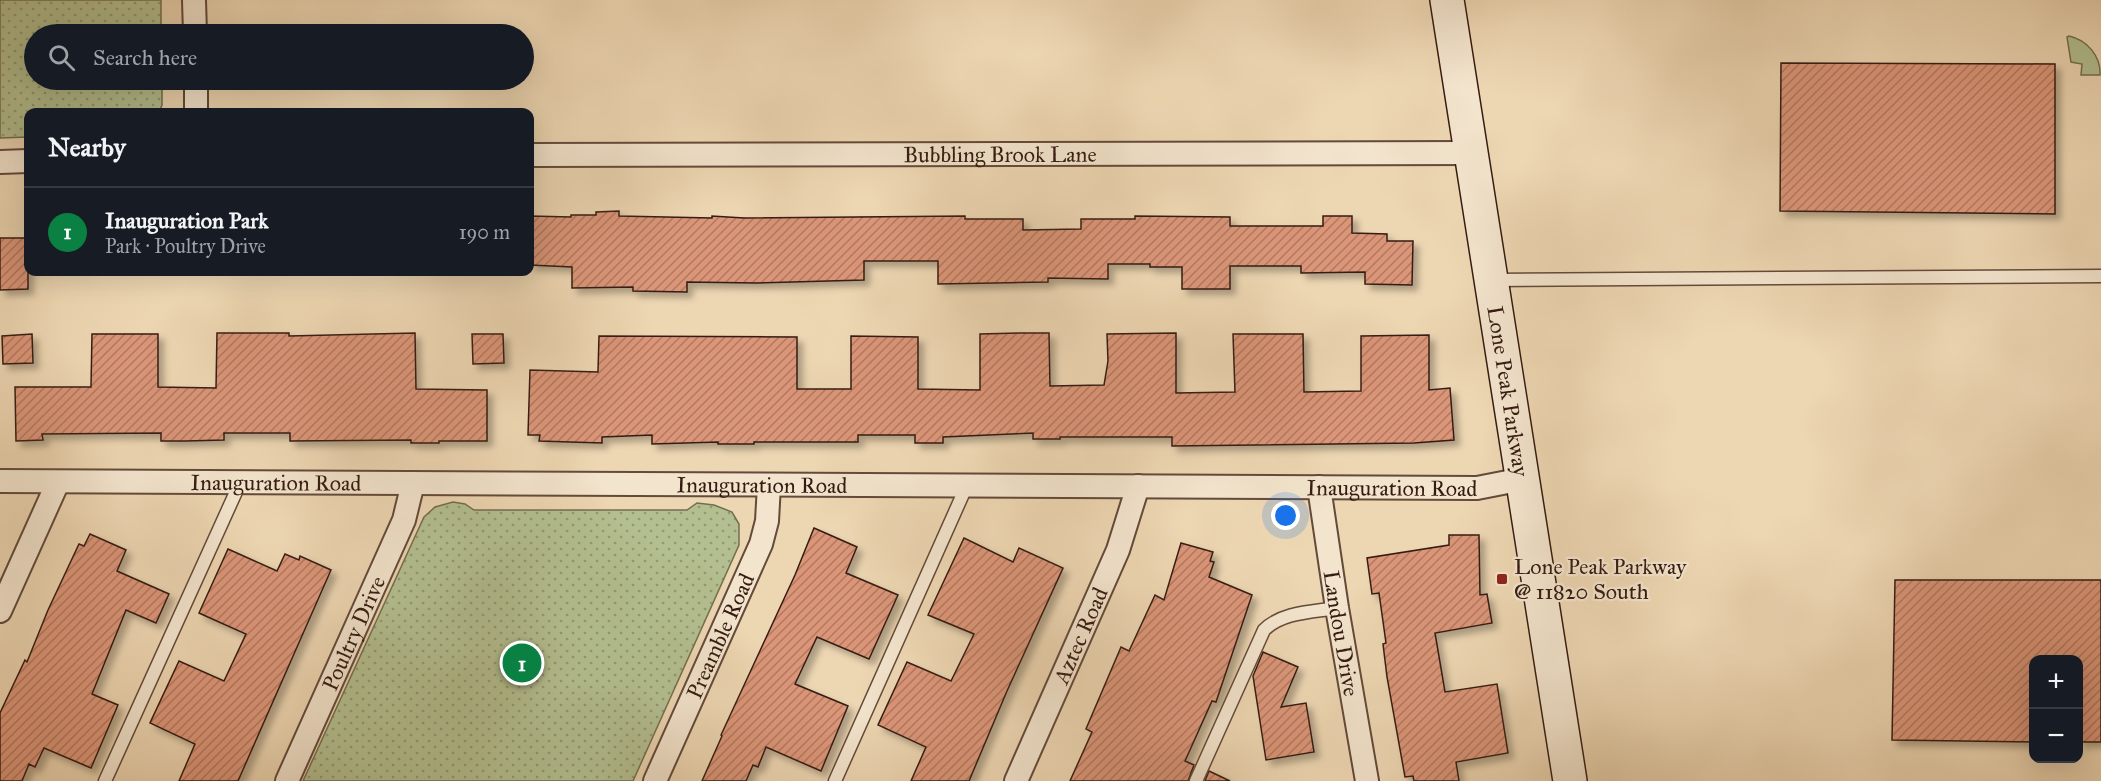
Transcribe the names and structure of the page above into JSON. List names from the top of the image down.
{
  "streets": {
    "main road": ["Lone Peak Parkway"],
    "street": [
      "Bubbling Brook Lane",
      "Inauguration Road",
      "Poultry Drive",
      "Landou Drive",
      "Preamble Road",
      "Aztec Road"
    ]
  },
  "crossings": [
    ["Bubbling Brook Lane", "Lone Peak Parkway"],
    ["Lone Peak Parkway", "Inauguration Road"],
    ["Inauguration Road", "Poultry Drive"],
    ["Inauguration Road", "Landou Drive"],
    ["Inauguration Road", "Preamble Road"],
    ["Inauguration Road", "Aztec Road"]
  ],
  "places": {
    "transit": ["Lone Peak Parkway @ 11820 South"]
  },
  "page": {
    "search": "Search here",
    "heading": "Nearby",
    "list": [
      {
        "mark": "1",
        "name": "Inauguration Park",
        "note": "Park · Poultry Drive",
        "value": "190 m"
      }
    ],
    "pins": "1",
    "map_buttons": ["+", "−"]
  }
}
